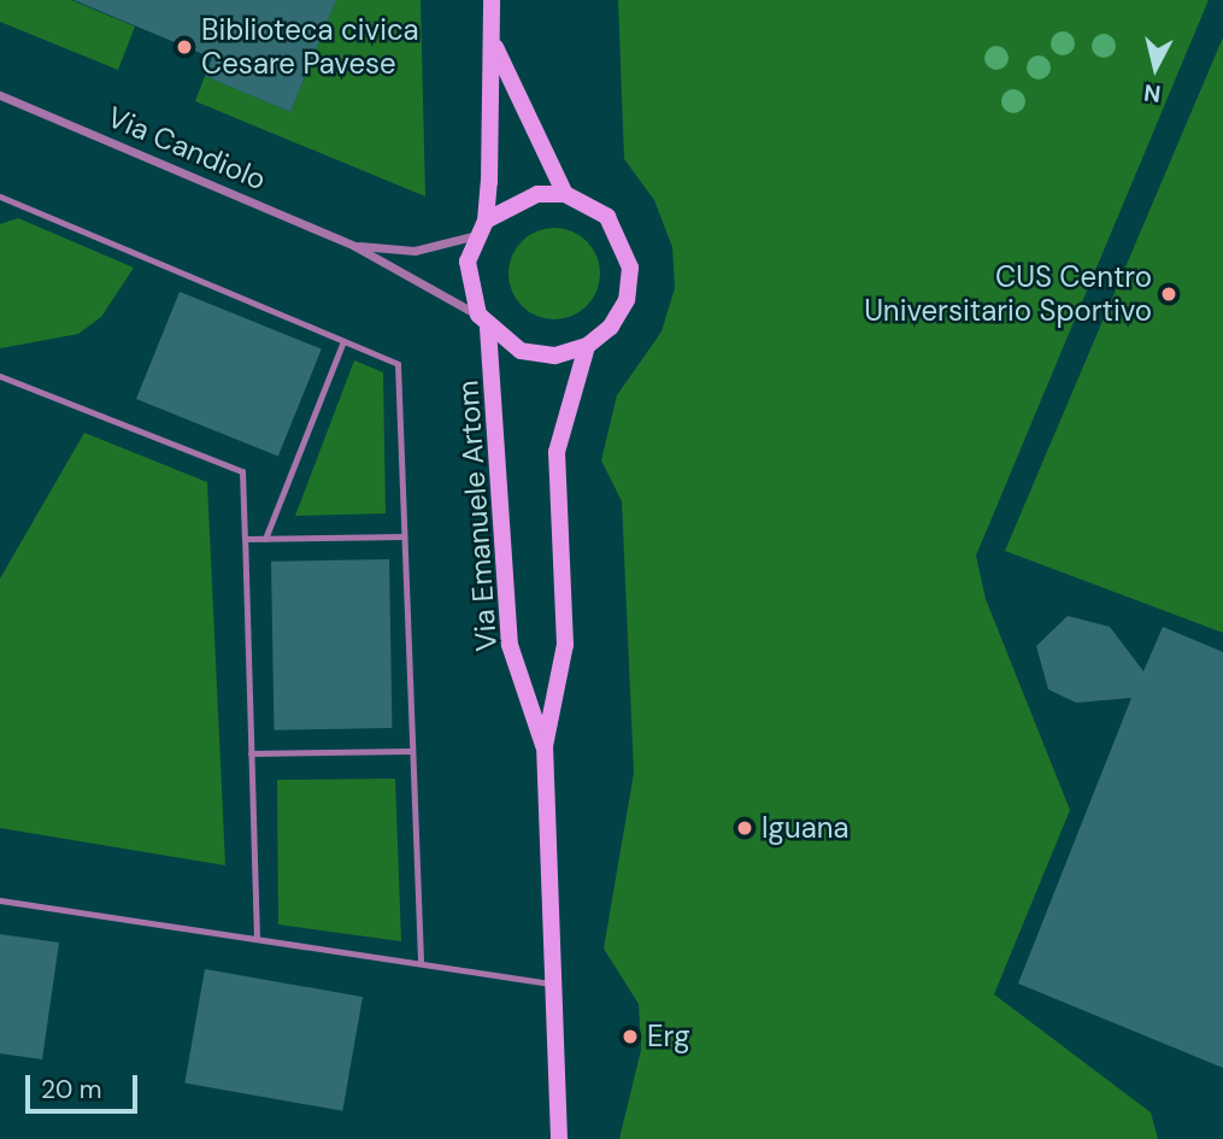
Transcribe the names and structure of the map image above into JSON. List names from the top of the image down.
{
  "streets": {
    "street": ["Via Candiolo", "Via Emanuele Artom"]
  },
  "crossings": [
    ["Via Candiolo", "Via Emanuele Artom"]
  ],
  "places": [
    "Biblioteca civica Cesare Pavese",
    "CUS Centro Universitario Sportivo",
    "Iguana",
    "Erg"
  ],
  "scale_bar": "20 m",
  "north": "bottom"
}
